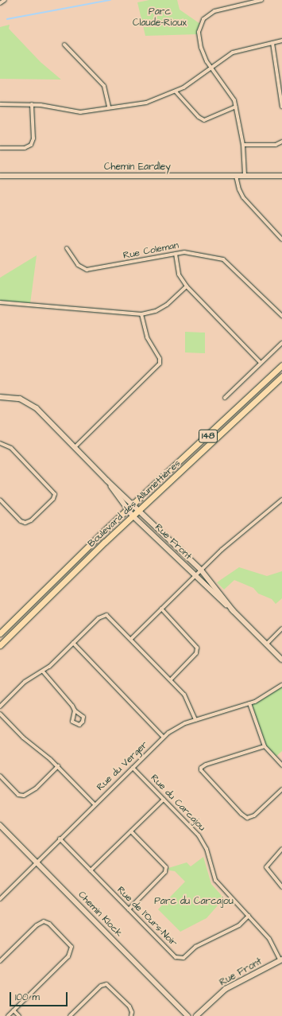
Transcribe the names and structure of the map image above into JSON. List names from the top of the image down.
{
  "streets": {
    "highway": ["148", "Boulevard des Allumettières"],
    "street": [
      "Chemin Eardley",
      "Rue Coleman",
      "Rue Front",
      "Rue du Verger",
      "Rue du Carcajou",
      "Chemin Klock",
      "Rue de l'Ours-Noir"
    ]
  },
  "crossings": [
    ["Boulevard des Allumettières", "Rue Front"],
    ["Rue Front", "Rue du Carcajou"],
    ["Rue du Verger", "Rue du Carcajou"],
    ["Rue du Verger", "Chemin Klock"],
    ["Rue du Verger", "Rue de l'Ours-Noir"],
    ["Rue du Carcajou", "Rue de l'Ours-Noir"]
  ],
  "parks": ["Parc Claude-Rioux", "Parc du Carcajou"],
  "scale_bar": "100 m"
}
